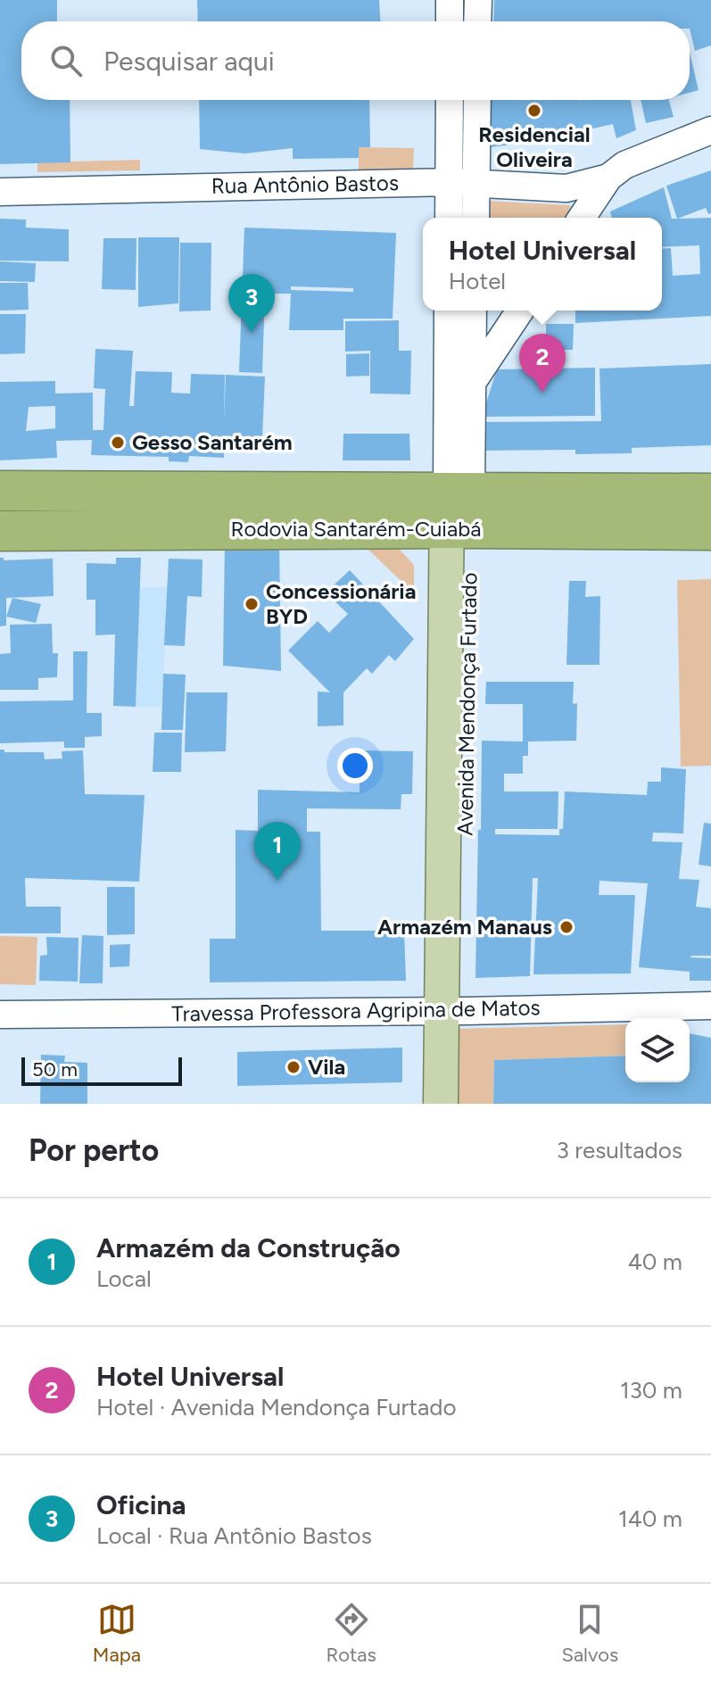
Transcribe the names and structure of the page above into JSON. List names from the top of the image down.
{
  "streets": {
    "highway": ["Rodovia Santarém-Cuiabá"],
    "main road": ["Avenida Mendonça Furtado"],
    "street": ["Rua Antônio Bastos", "Travessa Professora Agripina de Matos"]
  },
  "crossings": [
    ["Rodovia Santarém-Cuiabá", "Avenida Mendonça Furtado"],
    ["Avenida Mendonça Furtado", "Travessa Professora Agripina de Matos"]
  ],
  "places": [
    "Residencial Oliveira",
    "Gesso Santarém",
    "Concessionária BYD",
    "Armazém Manaus",
    "Vila"
  ],
  "scale_bar": "50 m",
  "page": {
    "search": "Pesquisar aqui",
    "popup": ["Hotel Universal", "Hotel"],
    "pins": ["3", "2", "1"],
    "scale": "50 m",
    "heading": ["Por perto", "3 resultados"],
    "list": [
      {
        "mark": "1",
        "name": "Armazém da Construção",
        "note": "Local",
        "value": "40 m"
      },
      {
        "mark": "2",
        "name": "Hotel Universal",
        "note": "Hotel · Avenida Mendonça Furtado",
        "value": "130 m"
      },
      {
        "mark": "3",
        "name": "Oficina",
        "note": "Local · Rua Antônio Bastos",
        "value": "140 m"
      }
    ],
    "nav": ["Mapa", "Rotas", "Salvos"]
  }
}
